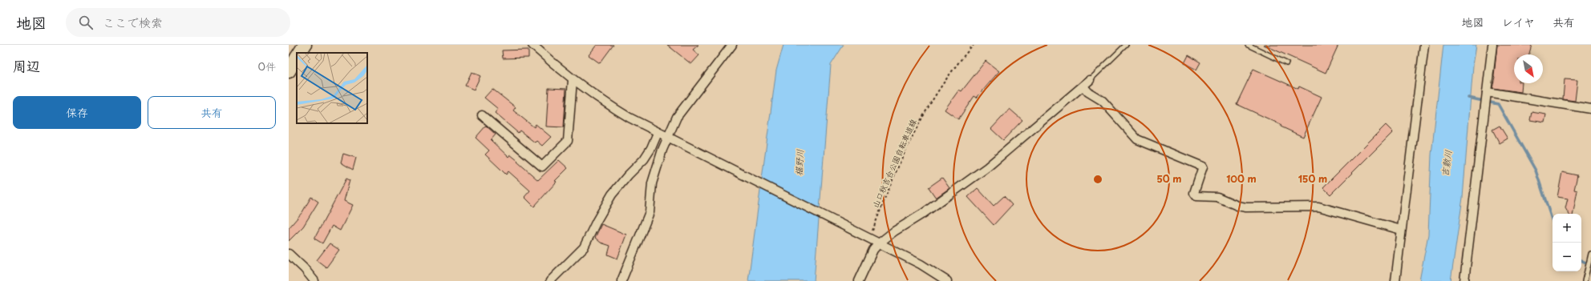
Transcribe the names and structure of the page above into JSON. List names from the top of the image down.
{
  "streets": {
    "path": ["山口秋吉台公園自転車道線"]
  },
  "water": ["椹野川", "吉敷川"],
  "north": "bottom right",
  "page": {
    "header": "地図",
    "search": "ここで検索",
    "nav": ["地図", "レイヤ", "共有"],
    "heading": ["周辺", "0件"],
    "buttons": ["保存", "共有"],
    "map_buttons": ["+", "−"]
  },
  "rings": ["50 m", "100 m", "150 m"]
}
